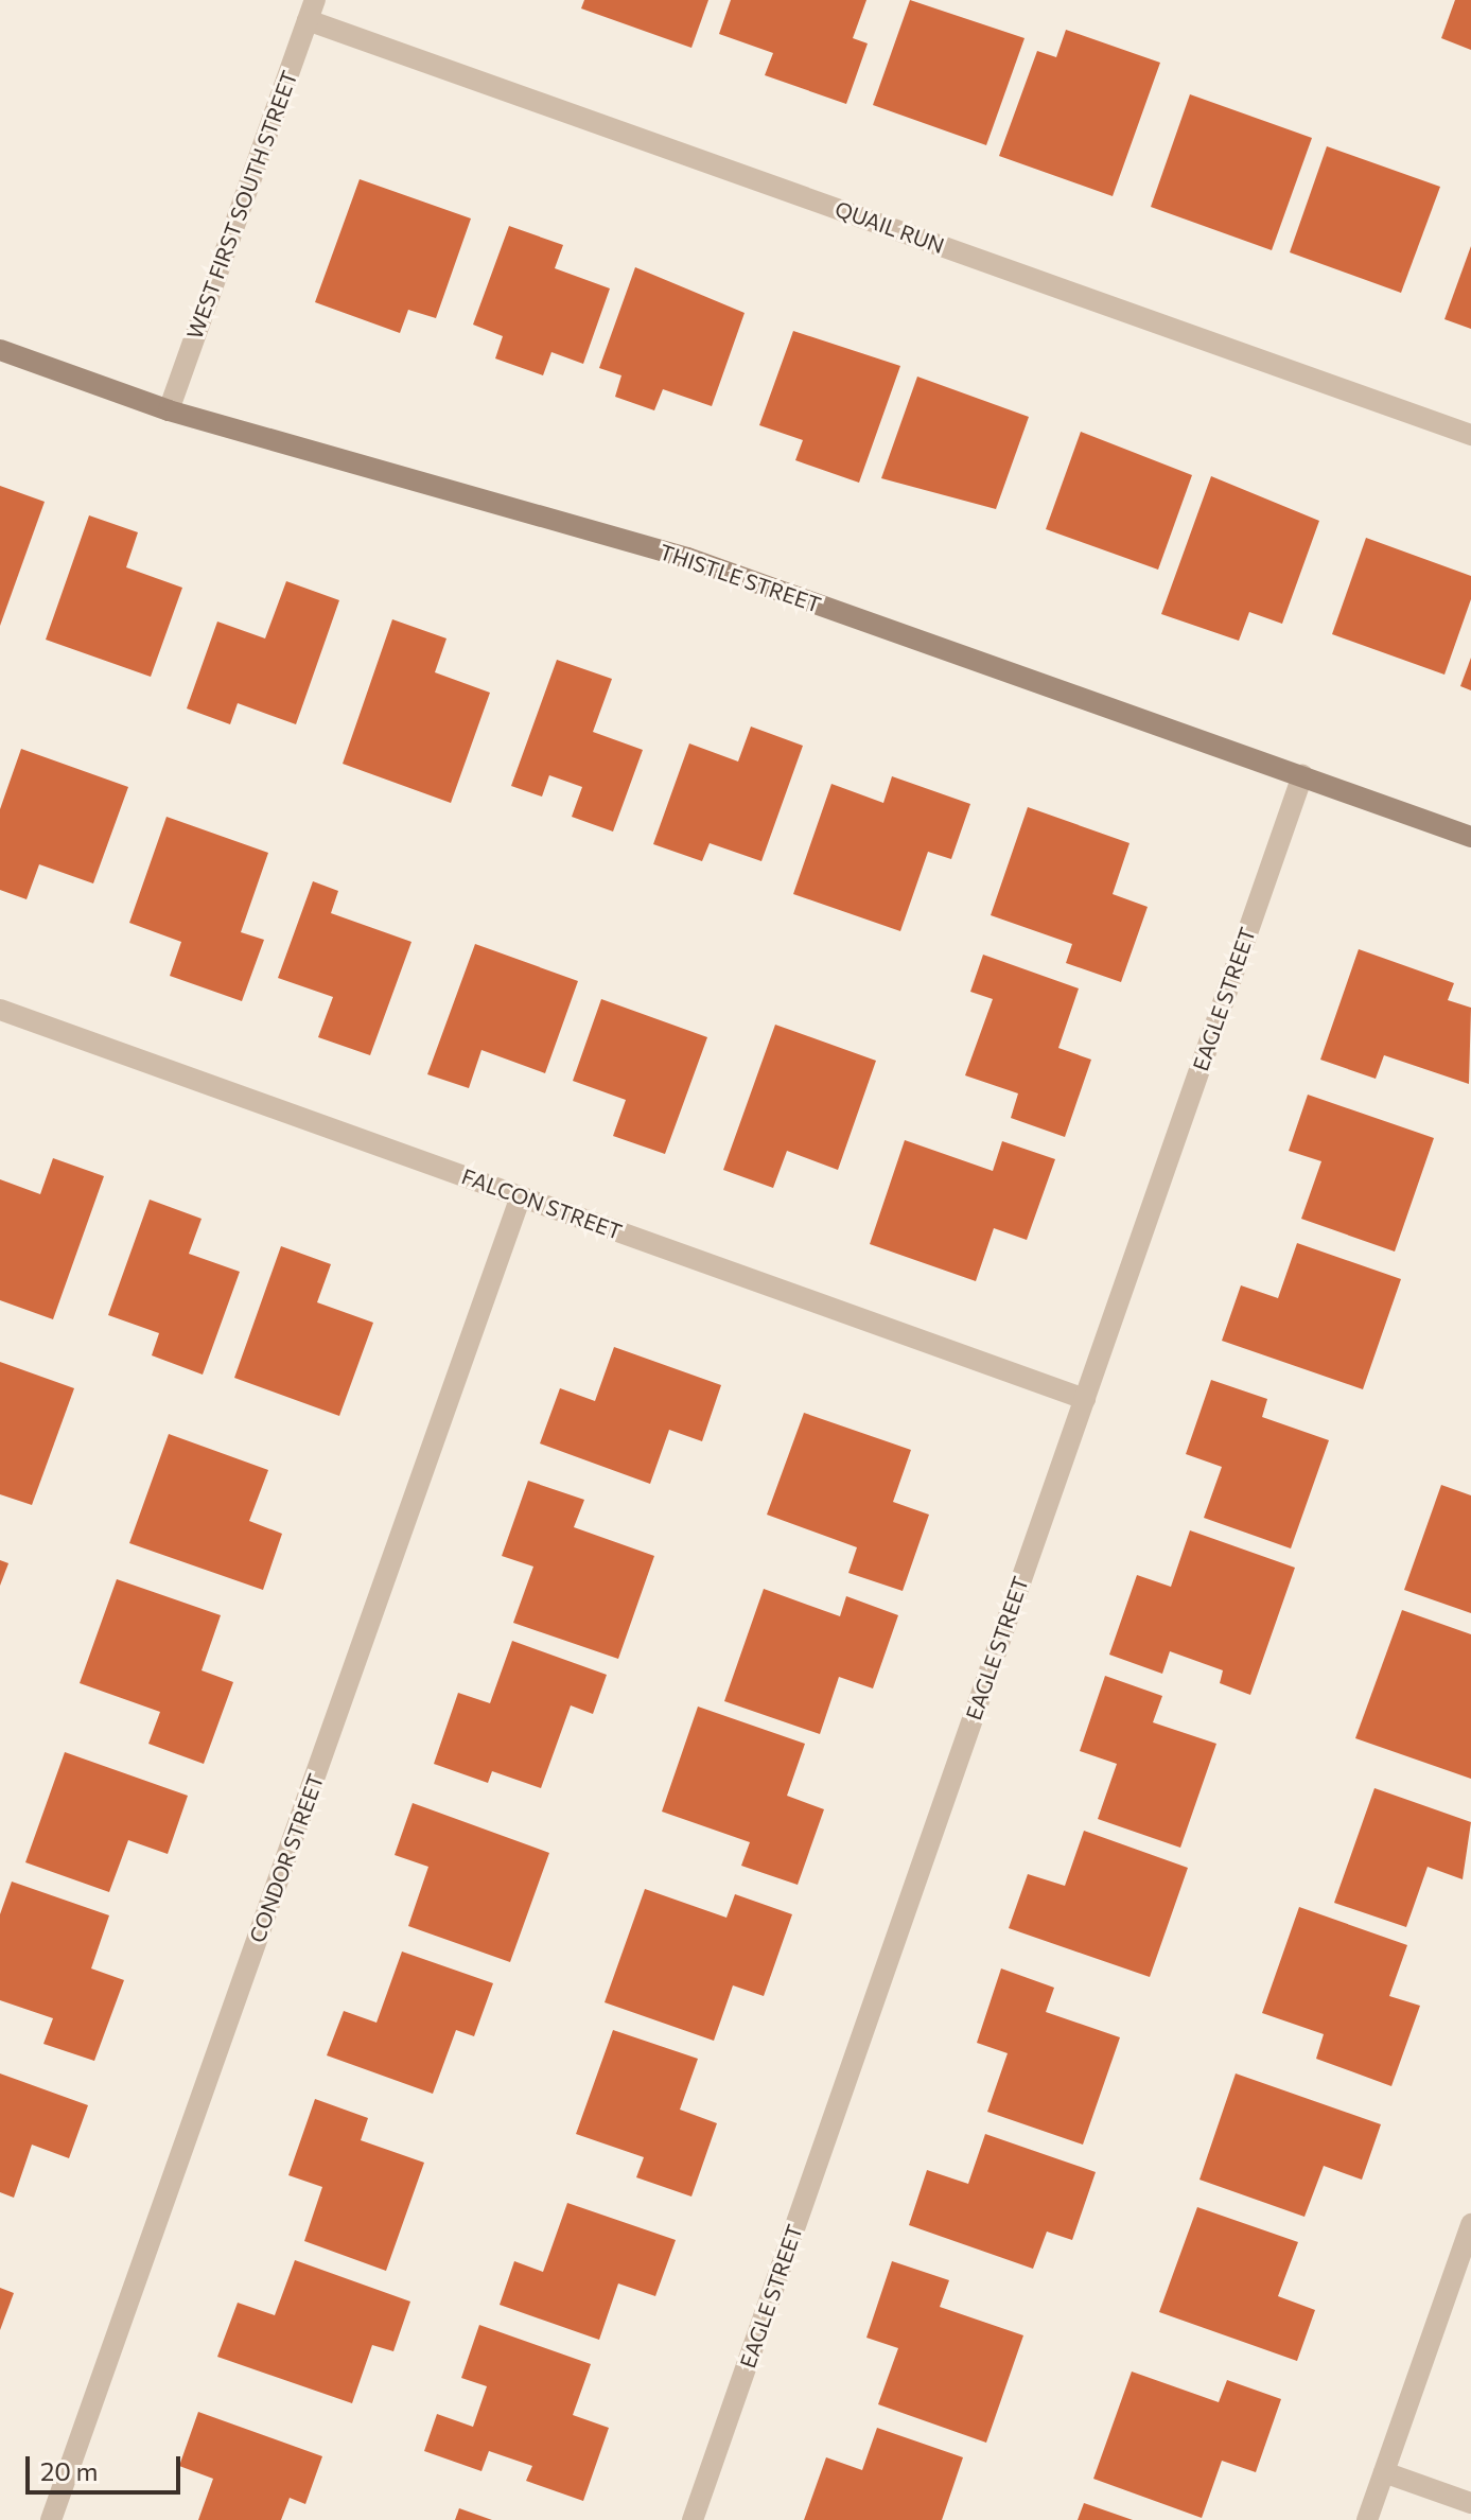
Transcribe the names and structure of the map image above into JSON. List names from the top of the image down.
{
  "streets": {
    "street": [
      "WEST FIRST SOUTH STREET",
      "QUAIL RUN",
      "THISTLE STREET",
      "EAGLE STREET",
      "FALCON STREET",
      "CONDOR STREET"
    ]
  },
  "crossings": [
    ["WEST FIRST SOUTH STREET", "QUAIL RUN"],
    ["WEST FIRST SOUTH STREET", "THISTLE STREET"],
    ["THISTLE STREET", "EAGLE STREET"],
    ["EAGLE STREET", "FALCON STREET"],
    ["FALCON STREET", "CONDOR STREET"]
  ],
  "scale_bar": "20 m"
}
